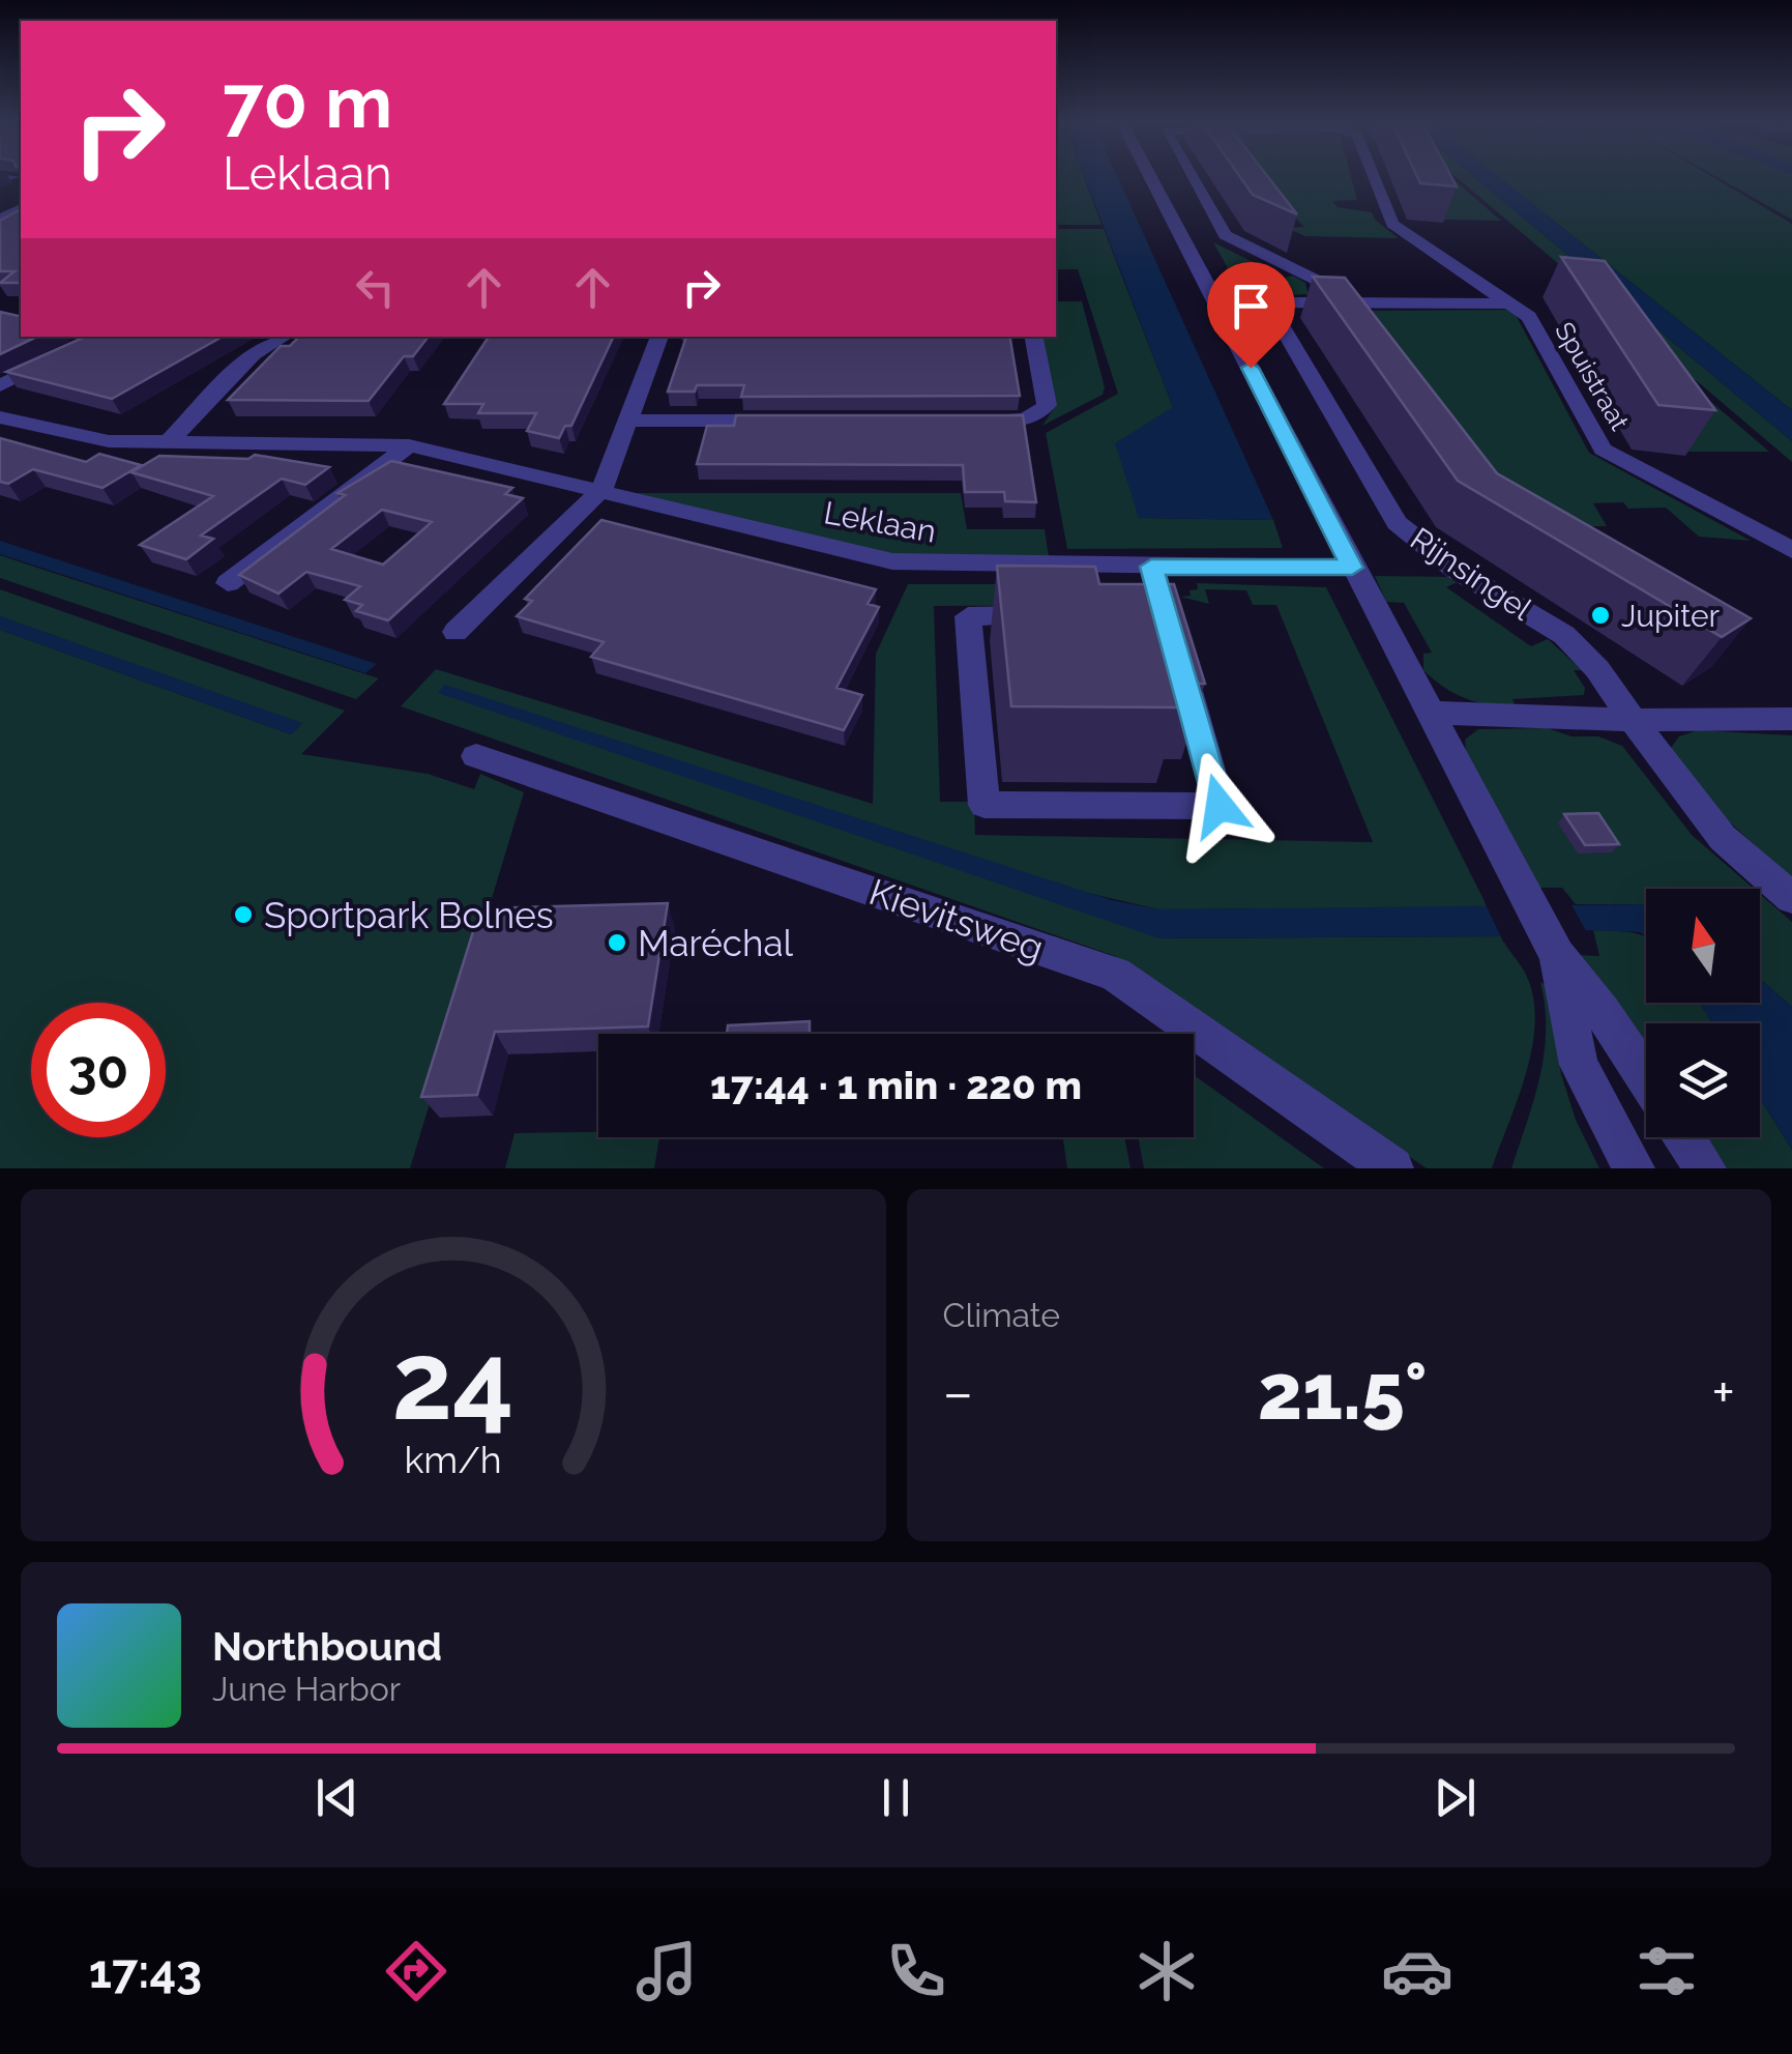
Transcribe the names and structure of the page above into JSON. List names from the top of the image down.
{
  "streets": {
    "street": [
      "Spuistraat",
      "Leklaan",
      "Rijnsingel",
      "Kievitsweg"
    ]
  },
  "places": ["Jupiter", "Sportpark Bolnes", "Maréchal"],
  "north": "top",
  "page": {
    "turn": ["70 m", "Leklaan"],
    "limit": "30",
    "trip": "17:44 · 1 min · 220 m",
    "tile": "Climate",
    "heat": ["−", "21.5°", "+"],
    "song": ["Northbound", "June Harbor"],
    "tabs": "17:43",
    "gauge": ["24", "km/h"]
  }
}
